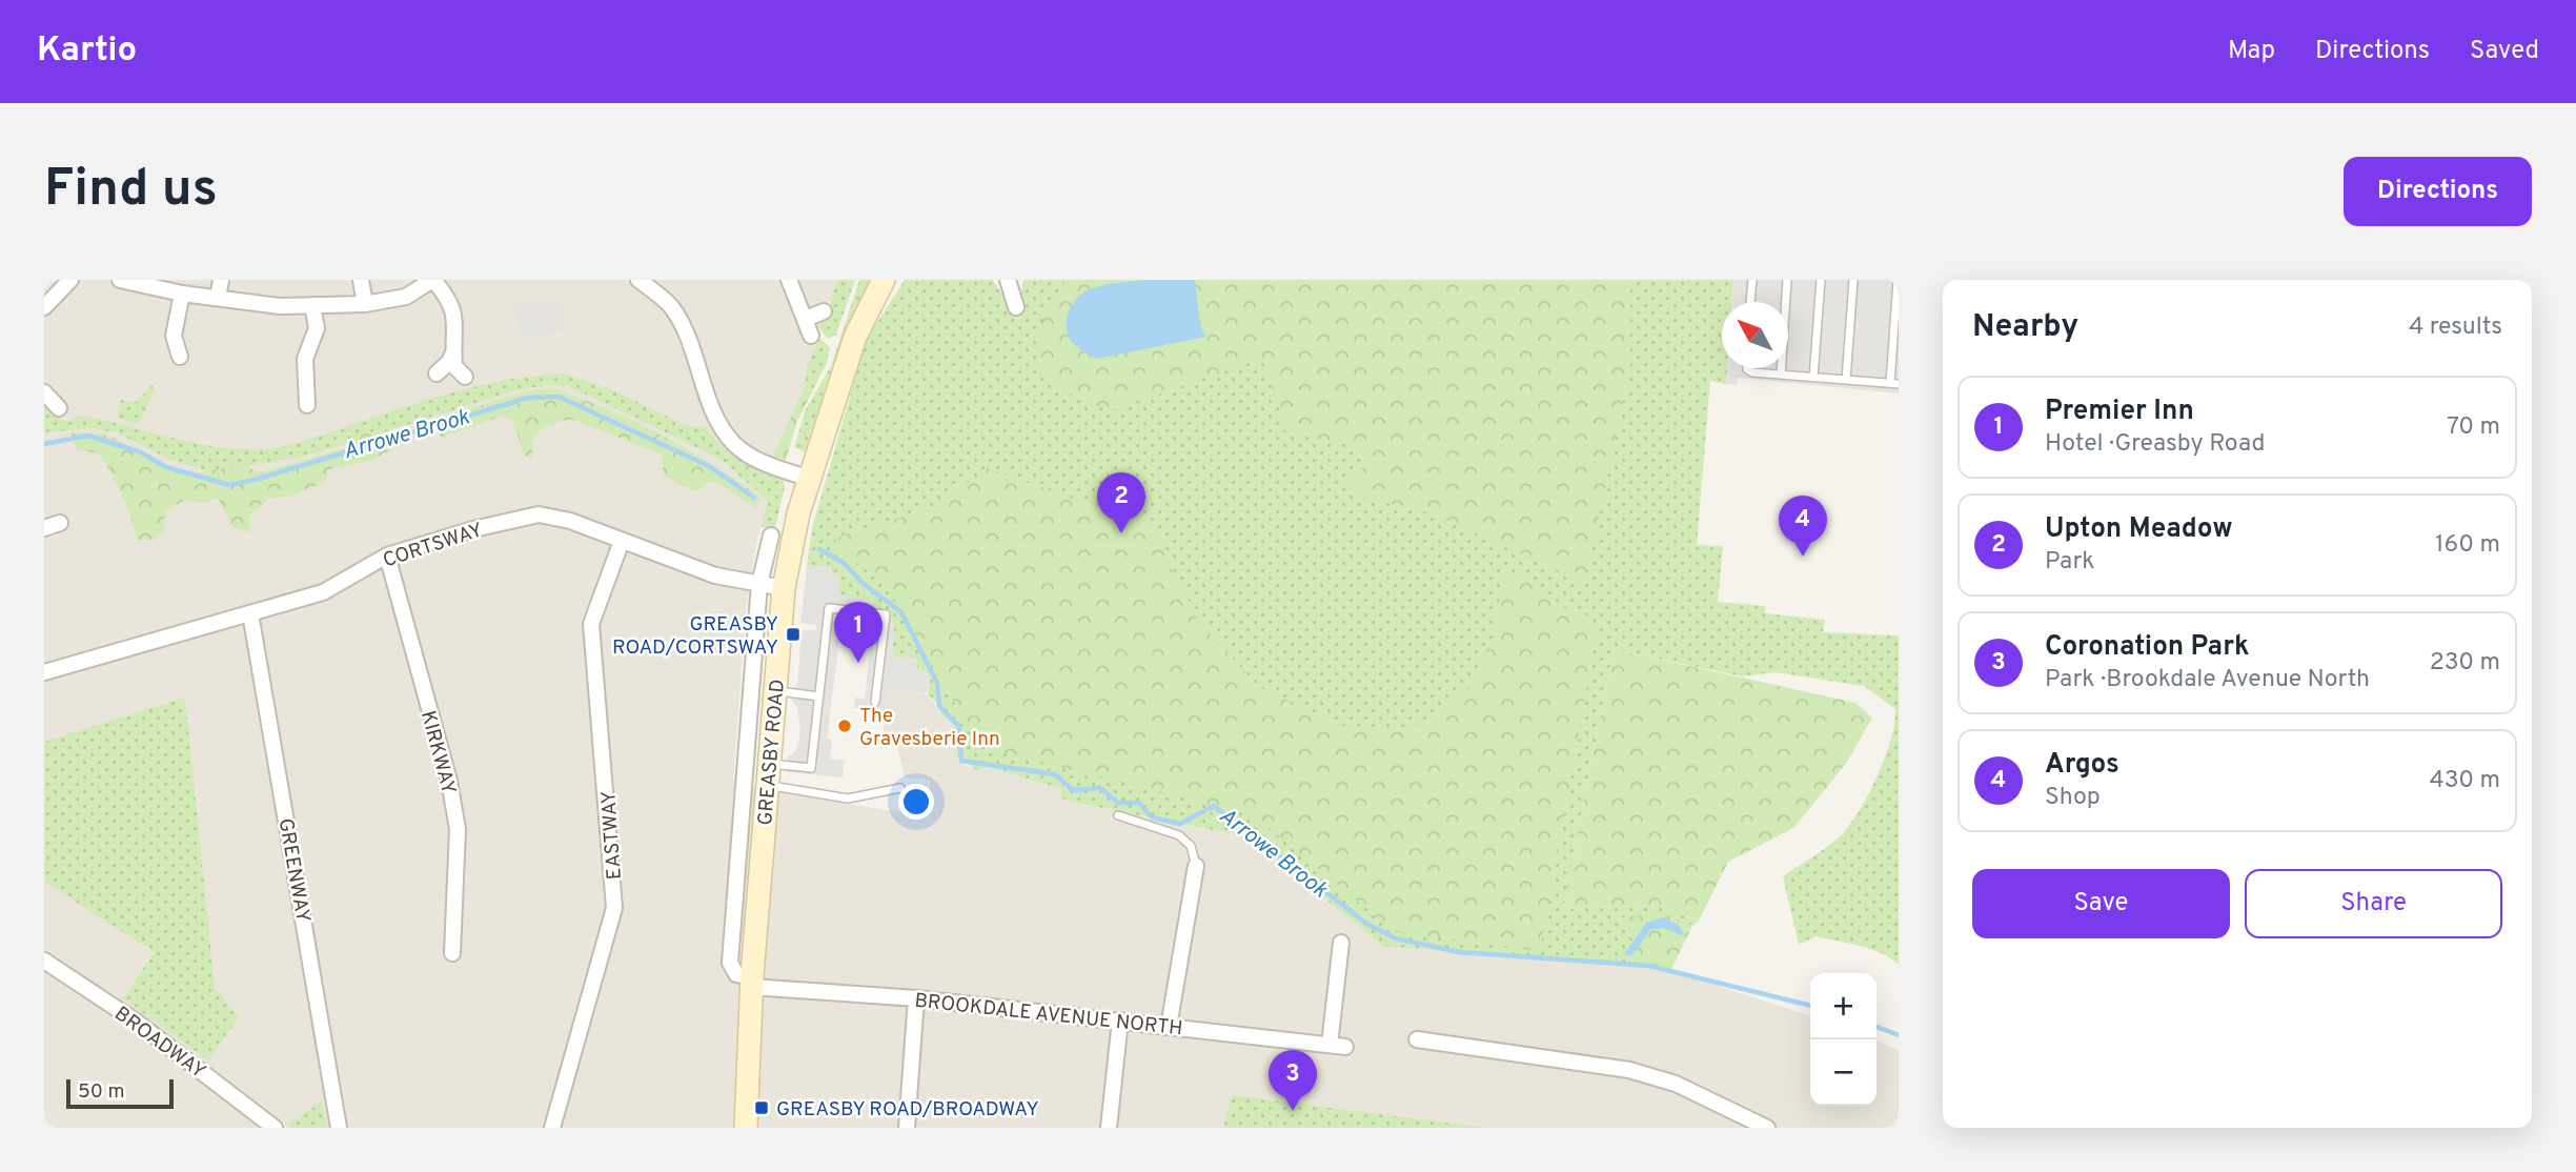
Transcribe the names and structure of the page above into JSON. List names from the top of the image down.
{
  "streets": {
    "main road": ["GREASBY ROAD"],
    "street": [
      "CORTSWAY",
      "KIRKWAY",
      "EASTWAY",
      "GREENWAY",
      "BROOKDALE AVENUE NORTH",
      "BROADWAY"
    ]
  },
  "crossings": [
    ["CORTSWAY", "KIRKWAY"],
    ["CORTSWAY", "GREASBY ROAD"],
    ["CORTSWAY", "EASTWAY"],
    ["CORTSWAY", "GREENWAY"],
    ["GREASBY ROAD", "BROOKDALE AVENUE NORTH"]
  ],
  "water": ["Arrowe Brook"],
  "places": {
    "transit": ["GREASBY ROAD/CORTSWAY", "GREASBY ROAD/BROADWAY"],
    "other": ["The Gravesberie Inn"]
  },
  "scale_bar": "50 m",
  "north": "top left",
  "page": {
    "header": "Kartio",
    "nav": ["Map", "Directions", "Saved"],
    "buttons": [
      "Directions",
      ["Save", "Share"]
    ],
    "title": "Find us",
    "heading": ["Nearby", "4 results"],
    "list": [
      {
        "mark": "1",
        "name": "Premier Inn",
        "note": "Hotel · Greasby Road",
        "value": "70 m"
      },
      {
        "mark": "2",
        "name": "Upton Meadow",
        "note": "Park",
        "value": "160 m"
      },
      {
        "mark": "3",
        "name": "Coronation Park",
        "note": "Park · Brookdale Avenue North",
        "value": "230 m"
      },
      {
        "mark": "4",
        "name": "Argos",
        "note": "Shop",
        "value": "430 m"
      }
    ],
    "pins": [
      "2",
      "4",
      "1",
      "3"
    ],
    "map_buttons": ["+", "−"],
    "scale": "50 m"
  }
}
